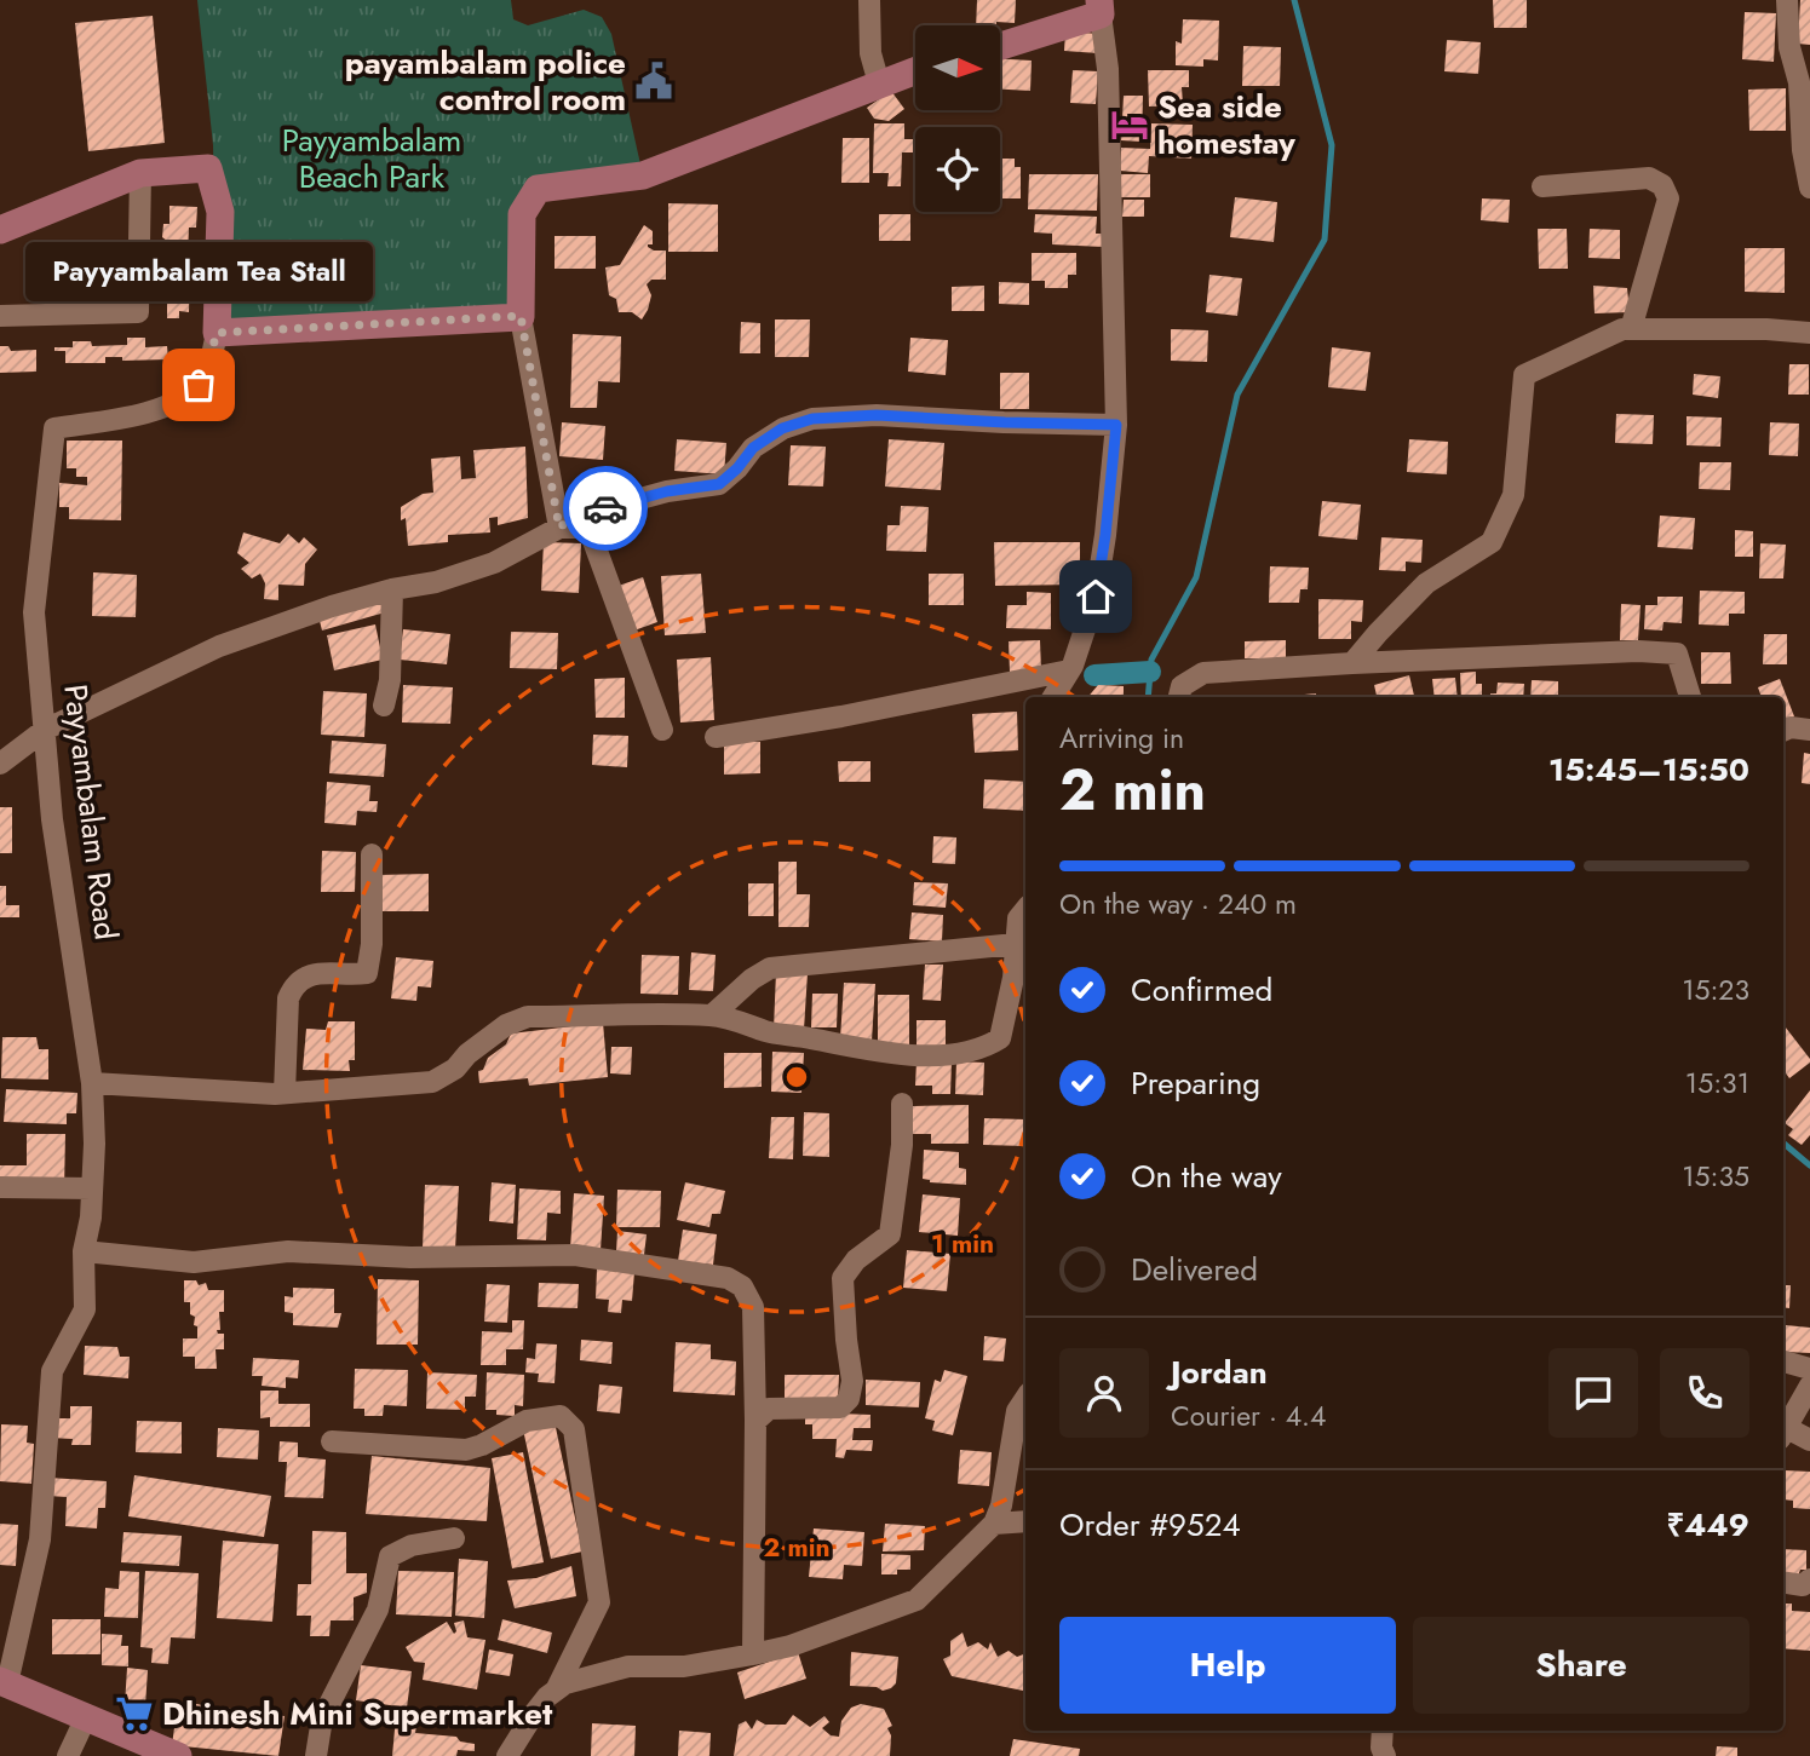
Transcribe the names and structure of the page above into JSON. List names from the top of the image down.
{
  "streets": {
    "main road": ["Payyambalam Road"]
  },
  "parks": ["Payyambalam Beach Park"],
  "places": {
    "public building": ["payambalam police control room"],
    "hotel": ["Sea side homestay"],
    "other": ["Payyambalam Tea Stall"],
    "supermarket": ["Dhinesh Mini Supermarket"]
  },
  "north": "right",
  "page": {
    "bubble": "Payyambalam Tea Stall",
    "heading": ["2 min", "Arriving in", "15:45–15:50"],
    "panel": [
      "Jordan",
      "Courier · 4.4",
      "Order #9524",
      "₹449"
    ],
    "bar": "On the way · 240 m",
    "list": [
      ["Confirmed", "15:23"],
      ["Preparing", "15:31"],
      ["On the way", "15:35"],
      "Delivered"
    ],
    "buttons": ["Help", "Share"]
  },
  "rings": ["1 min", "2 min"]
}
